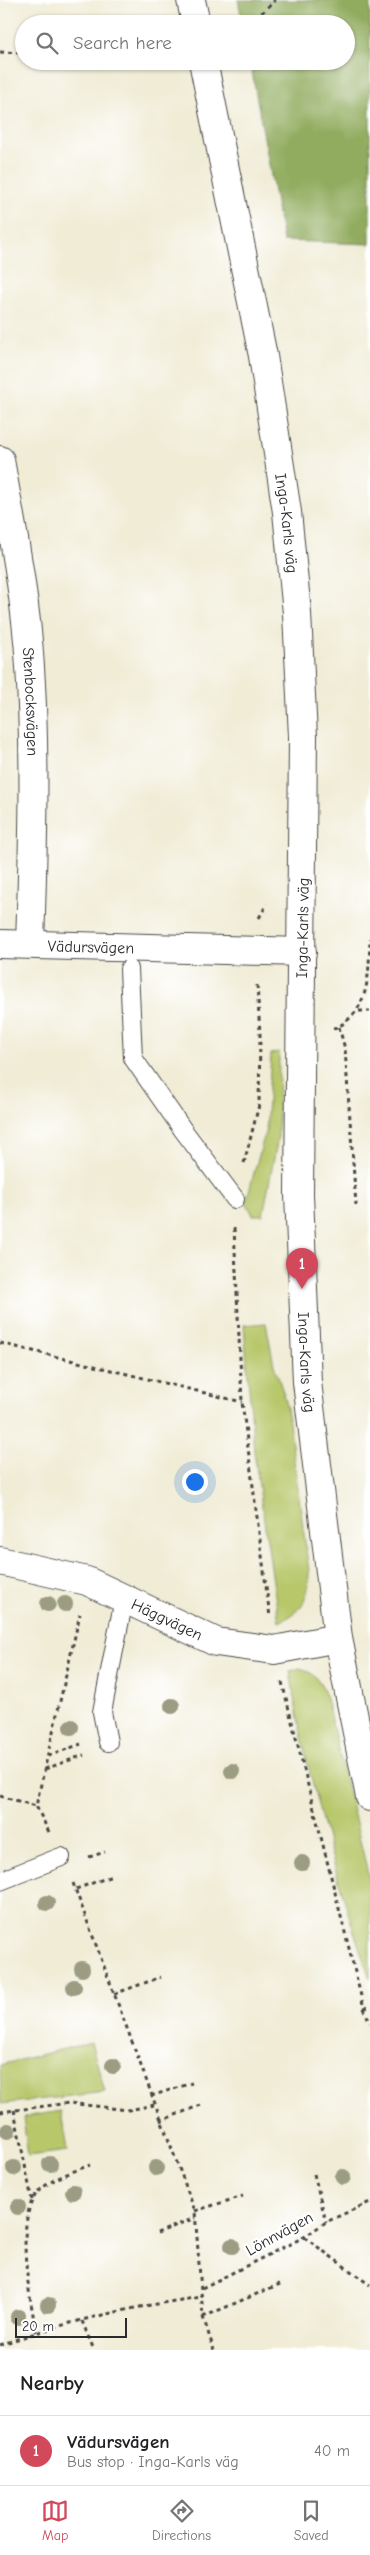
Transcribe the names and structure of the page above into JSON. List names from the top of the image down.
{
  "streets": {
    "street": [
      "Inga-Karls väg",
      "Stenbocksvägen",
      "Vädursvägen",
      "Häggvägen"
    ],
    "path": ["Lönnvägen"]
  },
  "crossings": [
    ["Inga-Karls väg", "Vädursvägen"],
    ["Inga-Karls väg", "Häggvägen"],
    ["Stenbocksvägen", "Vädursvägen"]
  ],
  "scale_bar": "20 m",
  "page": {
    "search": "Search here",
    "pins": "1",
    "scale": "20 m",
    "heading": "Nearby",
    "list": [
      {
        "mark": "1",
        "name": "Vädursvägen",
        "note": "Bus stop · Inga-Karls väg",
        "value": "40 m"
      }
    ],
    "nav": ["Map", "Directions", "Saved"]
  }
}
